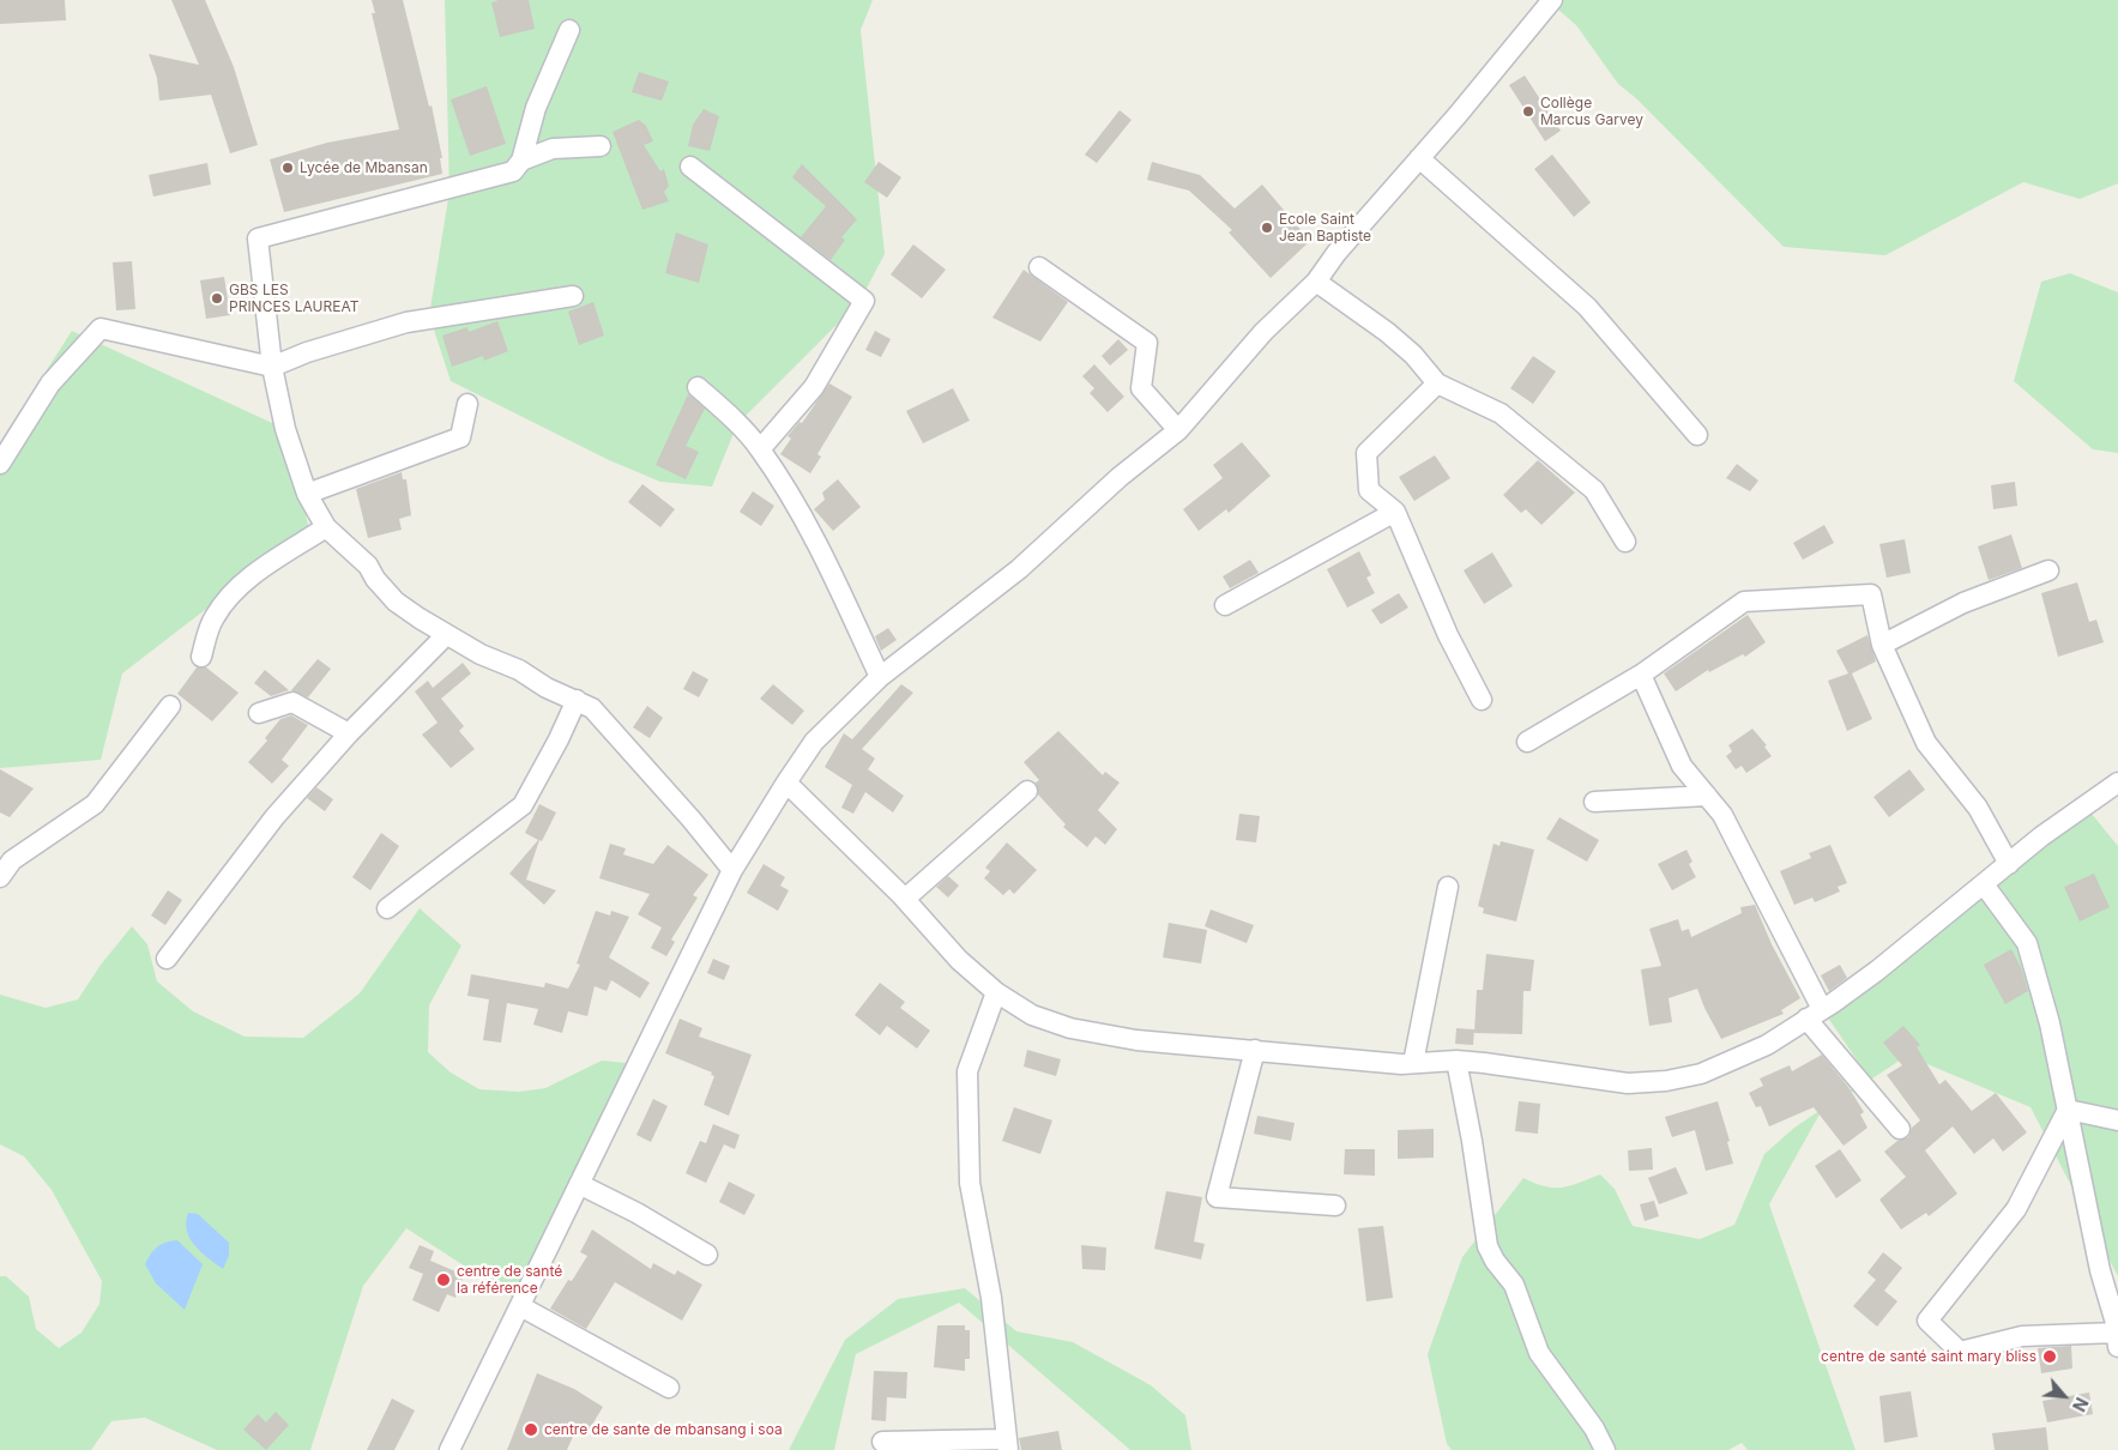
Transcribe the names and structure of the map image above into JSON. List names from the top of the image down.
{
  "places": [
    "Collège Marcus Garvey",
    "Lycée de Mbansan",
    "Ecole Saint Jean Baptiste",
    "GBS LES PRINCES LAUREAT",
    "centre de santé la référence",
    "centre de santé saint mary bliss",
    "centre de sante de mbansang i soa"
  ],
  "north": "bottom right"
}
